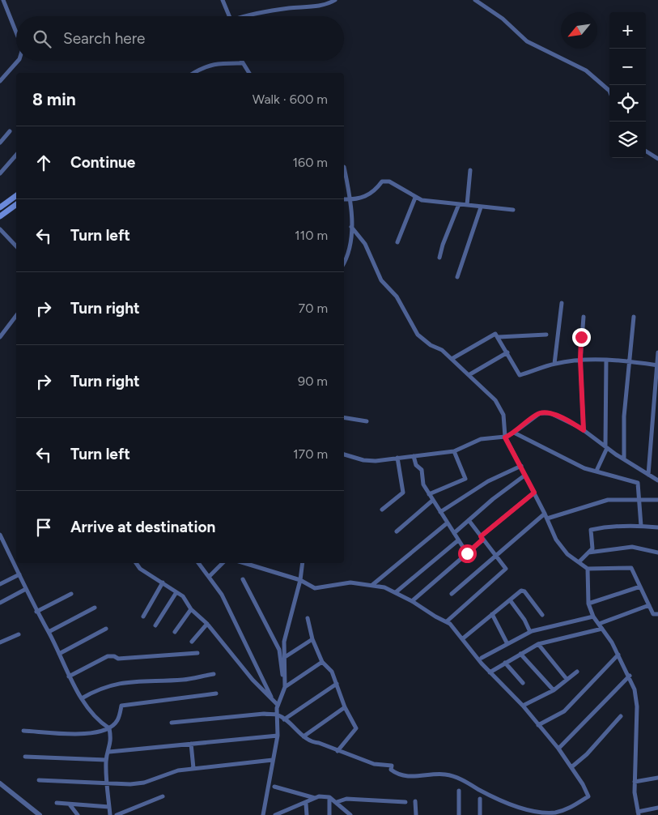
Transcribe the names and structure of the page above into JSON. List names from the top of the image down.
{
  "north": "bottom left",
  "page": {
    "map_buttons": ["+", "−"],
    "search": "Search here",
    "heading": ["8 min", "Walk · 600 m"],
    "list": [
      ["Continue", "160 m"],
      ["Turn left", "110 m"],
      ["Turn right", "70 m"],
      ["Turn right", "90 m"],
      ["Turn left", "170 m"],
      "Arrive at destination"
    ]
  }
}
